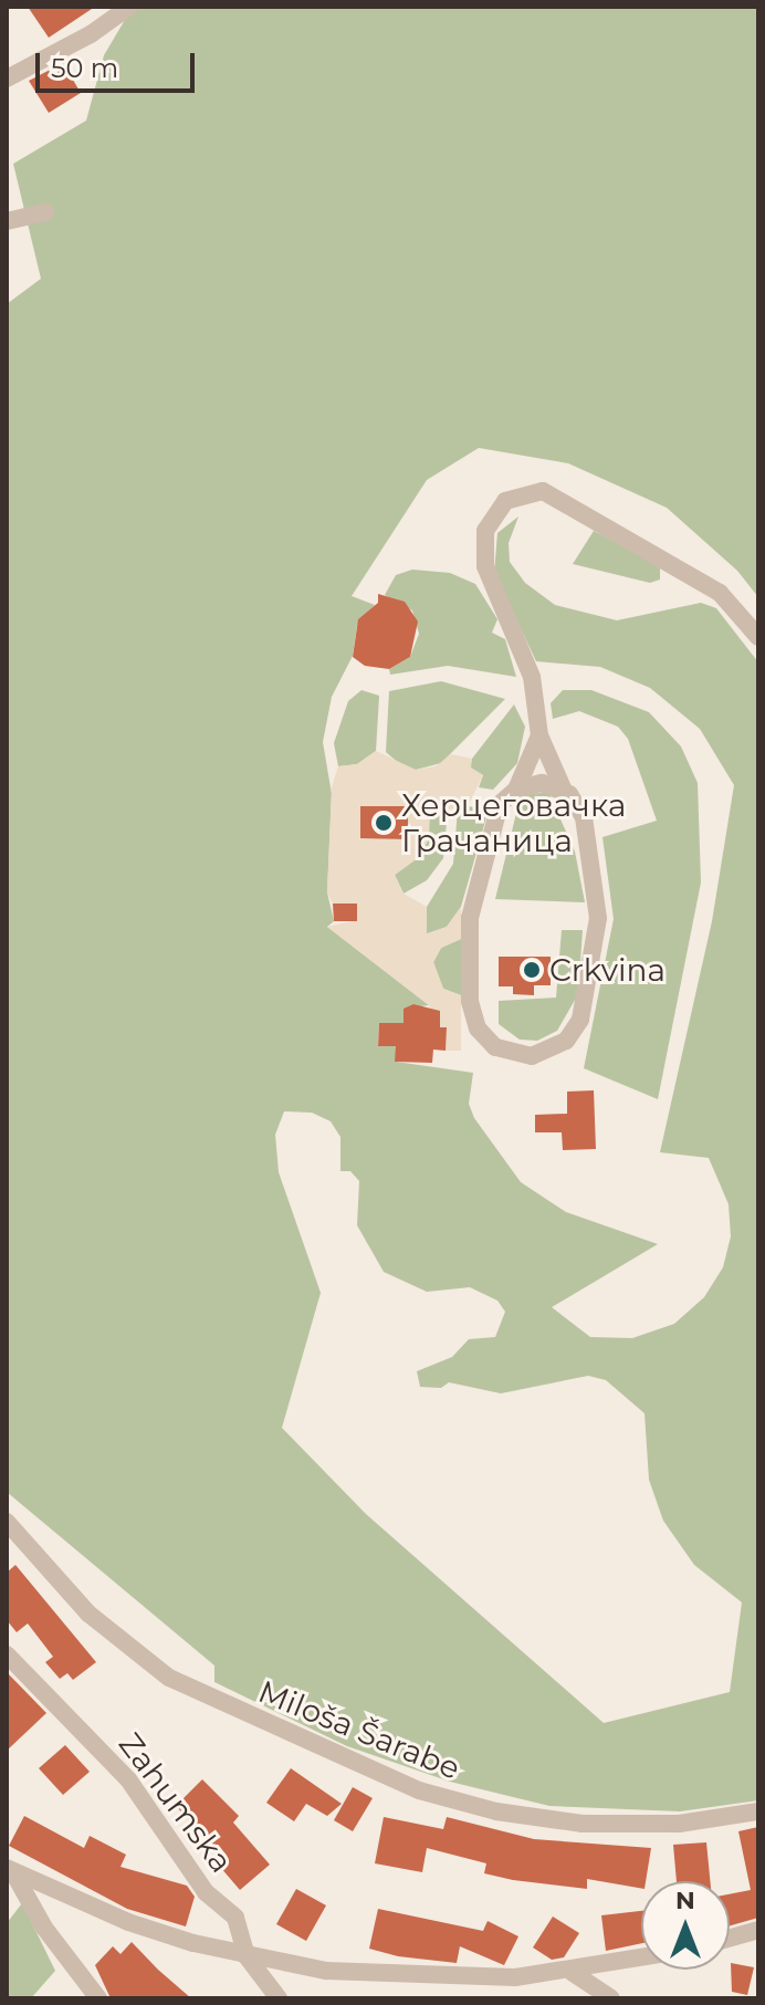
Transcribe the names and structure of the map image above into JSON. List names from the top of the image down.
{
  "streets": {
    "street": ["Miloša Šarabe", "Zahumska"]
  },
  "places": ["Херцеговачка Грачаница", "Crkvina"],
  "scale_bar": "50 m",
  "north": "top"
}
